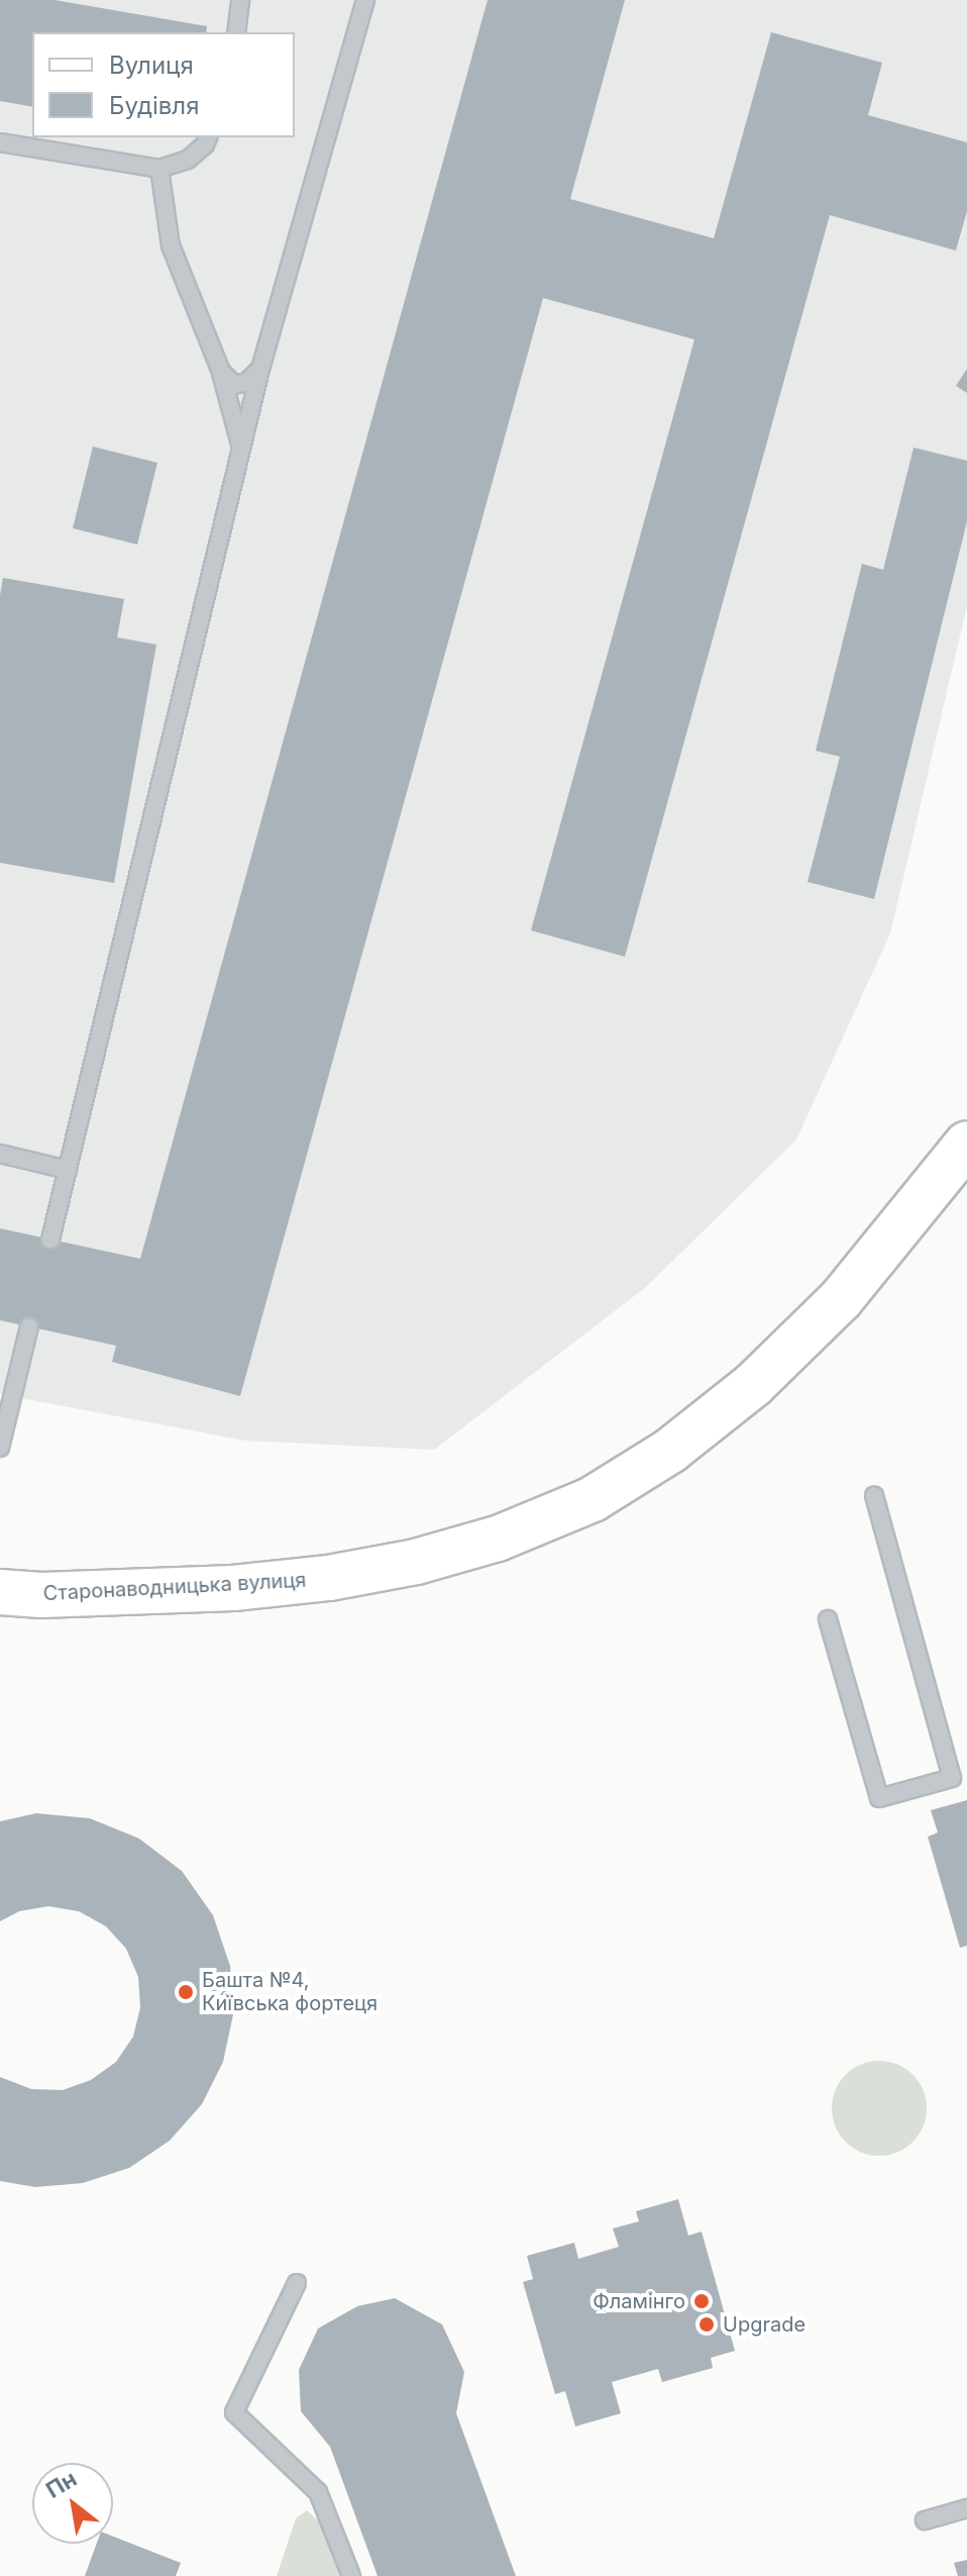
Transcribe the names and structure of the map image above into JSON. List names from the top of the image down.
{
  "streets": {
    "main road": ["Старонаводницька вулиця"]
  },
  "places": ["Башта №4, Київська фортеця", "Фламінго", "Upgrade"],
  "legend": ["Вулиця", "Будівля"],
  "north": "top left"
}
